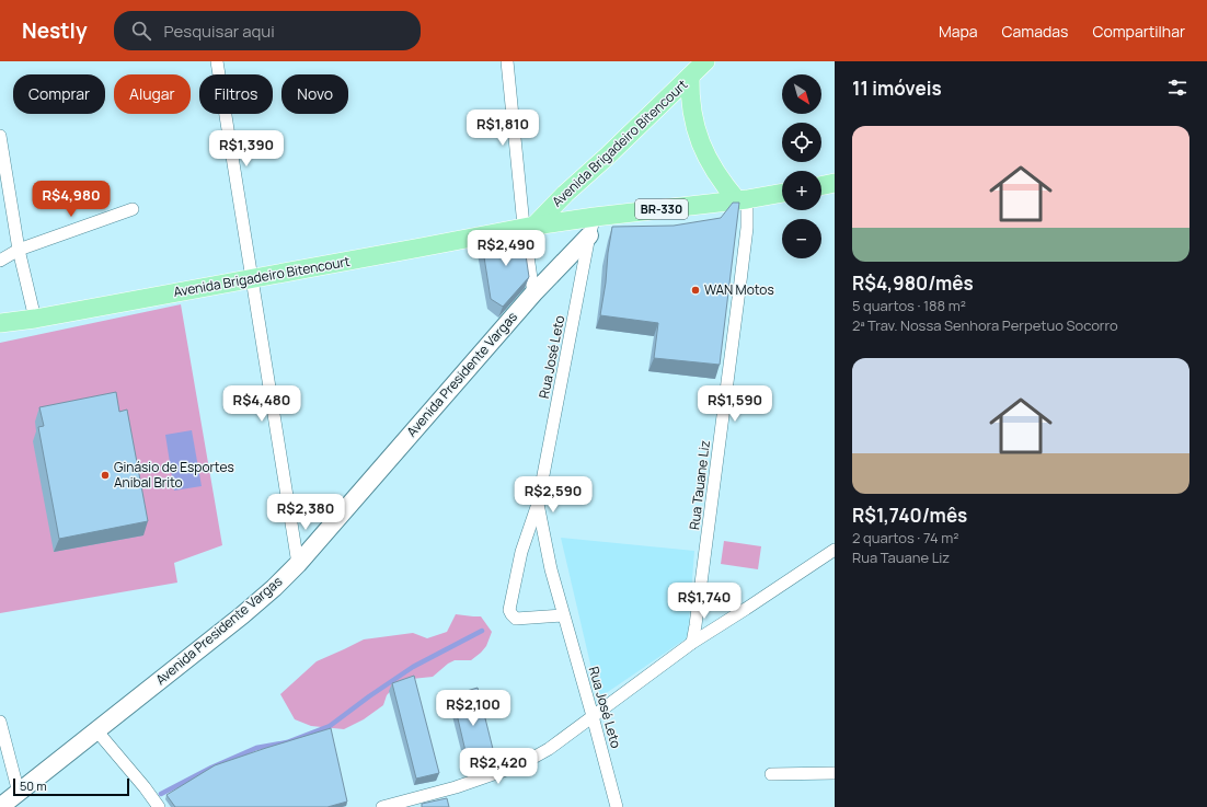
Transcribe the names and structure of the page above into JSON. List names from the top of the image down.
{
  "streets": {
    "main road": ["Avenida Brigadeiro Bitencourt", "BR-330"],
    "street": ["Rua José Leto", "Avenida Presidente Vargas", "Rua Tauane Liz"]
  },
  "crossings": [
    ["Avenida Brigadeiro Bitencourt", "BR-330"],
    ["BR-330", "Rua José Leto"],
    ["BR-330", "Rua Tauane Liz"],
    ["Rua José Leto", "Avenida Presidente Vargas"]
  ],
  "places": ["WAN Motos", "Ginásio de Esportes Anibal Brito"],
  "scale_bar": "50 m",
  "north": "bottom right",
  "page": {
    "header": "Nestly",
    "search": "Pesquisar aqui",
    "nav": ["Mapa", "Camadas", "Compartilhar"],
    "heading": "11 imóveis",
    "map_buttons": ["+", "−"],
    "chip": [
      "Comprar",
      "Alugar",
      "Filtros",
      "Novo"
    ],
    "price": [
      "R$1,810",
      "R$1,390",
      "R$4,980",
      "R$2,490",
      "R$4,480",
      "R$1,590",
      "R$2,590",
      "R$2,380",
      "R$1,740",
      "R$2,100",
      "R$2,420"
    ],
    "list": [
      {
        "name": "R$4,980/mês",
        "note": "5 quartos · 188 m² · 2ª Trav. Nossa Senhora Perpetuo Socorro"
      },
      {
        "name": "R$1,740/mês",
        "note": "2 quartos · 74 m² · Rua Tauane Liz"
      }
    ],
    "scale": "50 m"
  }
}
